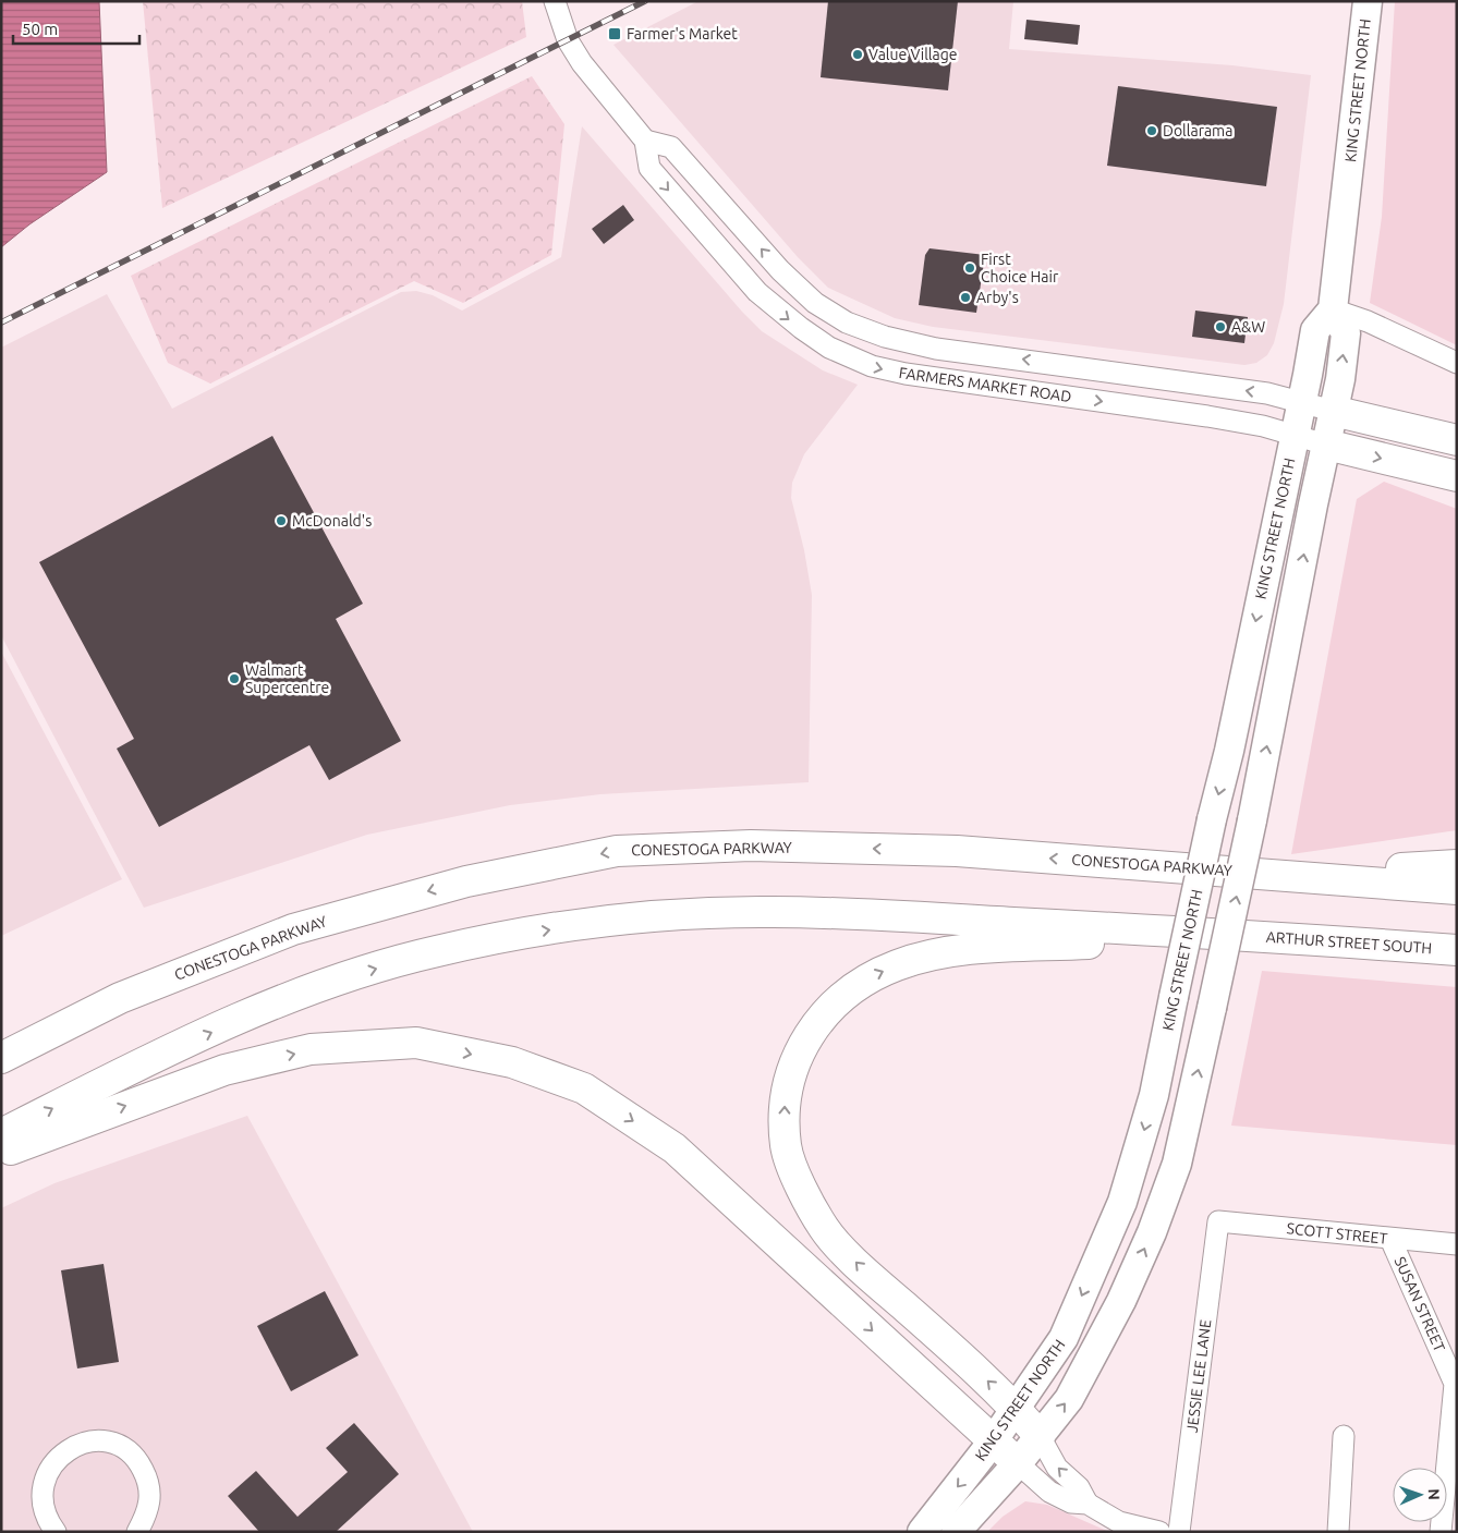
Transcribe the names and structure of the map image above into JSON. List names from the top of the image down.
{
  "streets": {
    "highway": ["CONESTOGA PARKWAY", "ARTHUR STREET SOUTH"],
    "main road": ["KING STREET NORTH"],
    "street": [
      "FARMERS MARKET ROAD",
      "SCOTT STREET",
      "SUSAN STREET",
      "JESSIE LEE LANE"
    ]
  },
  "crossings": [
    ["KING STREET NORTH", "FARMERS MARKET ROAD"],
    ["SCOTT STREET", "SUSAN STREET"],
    ["SCOTT STREET", "JESSIE LEE LANE"]
  ],
  "places": {
    "transit": ["Farmer's Market"],
    "other": [
      "Value Village",
      "Dollarama",
      "First Choice Hair",
      "Arby's",
      "A&W",
      "McDonald's",
      "Walmart Supercentre"
    ]
  },
  "scale_bar": "50 m",
  "north": "right"
}
